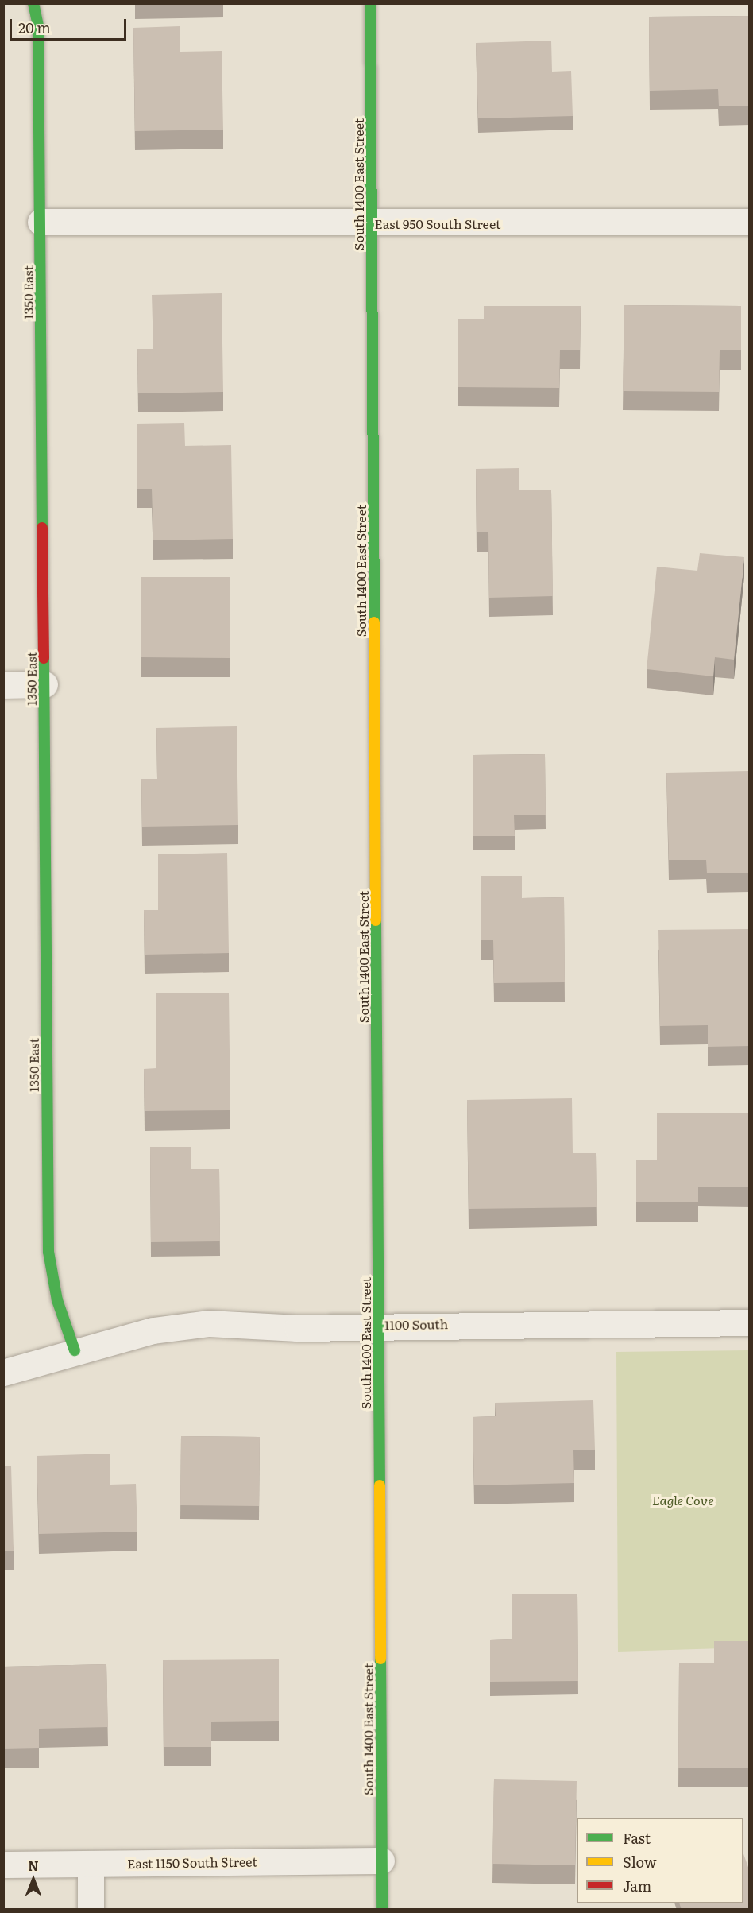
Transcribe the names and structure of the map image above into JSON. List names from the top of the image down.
{
  "streets": {
    "street": [
      "South 1400 East Street",
      "East 950 South Street",
      "1350 East",
      "1100 South",
      "East 1150 South Street"
    ]
  },
  "crossings": [
    ["South 1400 East Street", "East 950 South Street"],
    ["South 1400 East Street", "1100 South"],
    ["South 1400 East Street", "East 1150 South Street"],
    ["East 950 South Street", "1350 East"],
    ["1350 East", "1100 South"]
  ],
  "parks": ["Eagle Cove"],
  "legend": ["Fast", "Slow", "Jam"],
  "scale_bar": "20 m",
  "north": "top"
}
